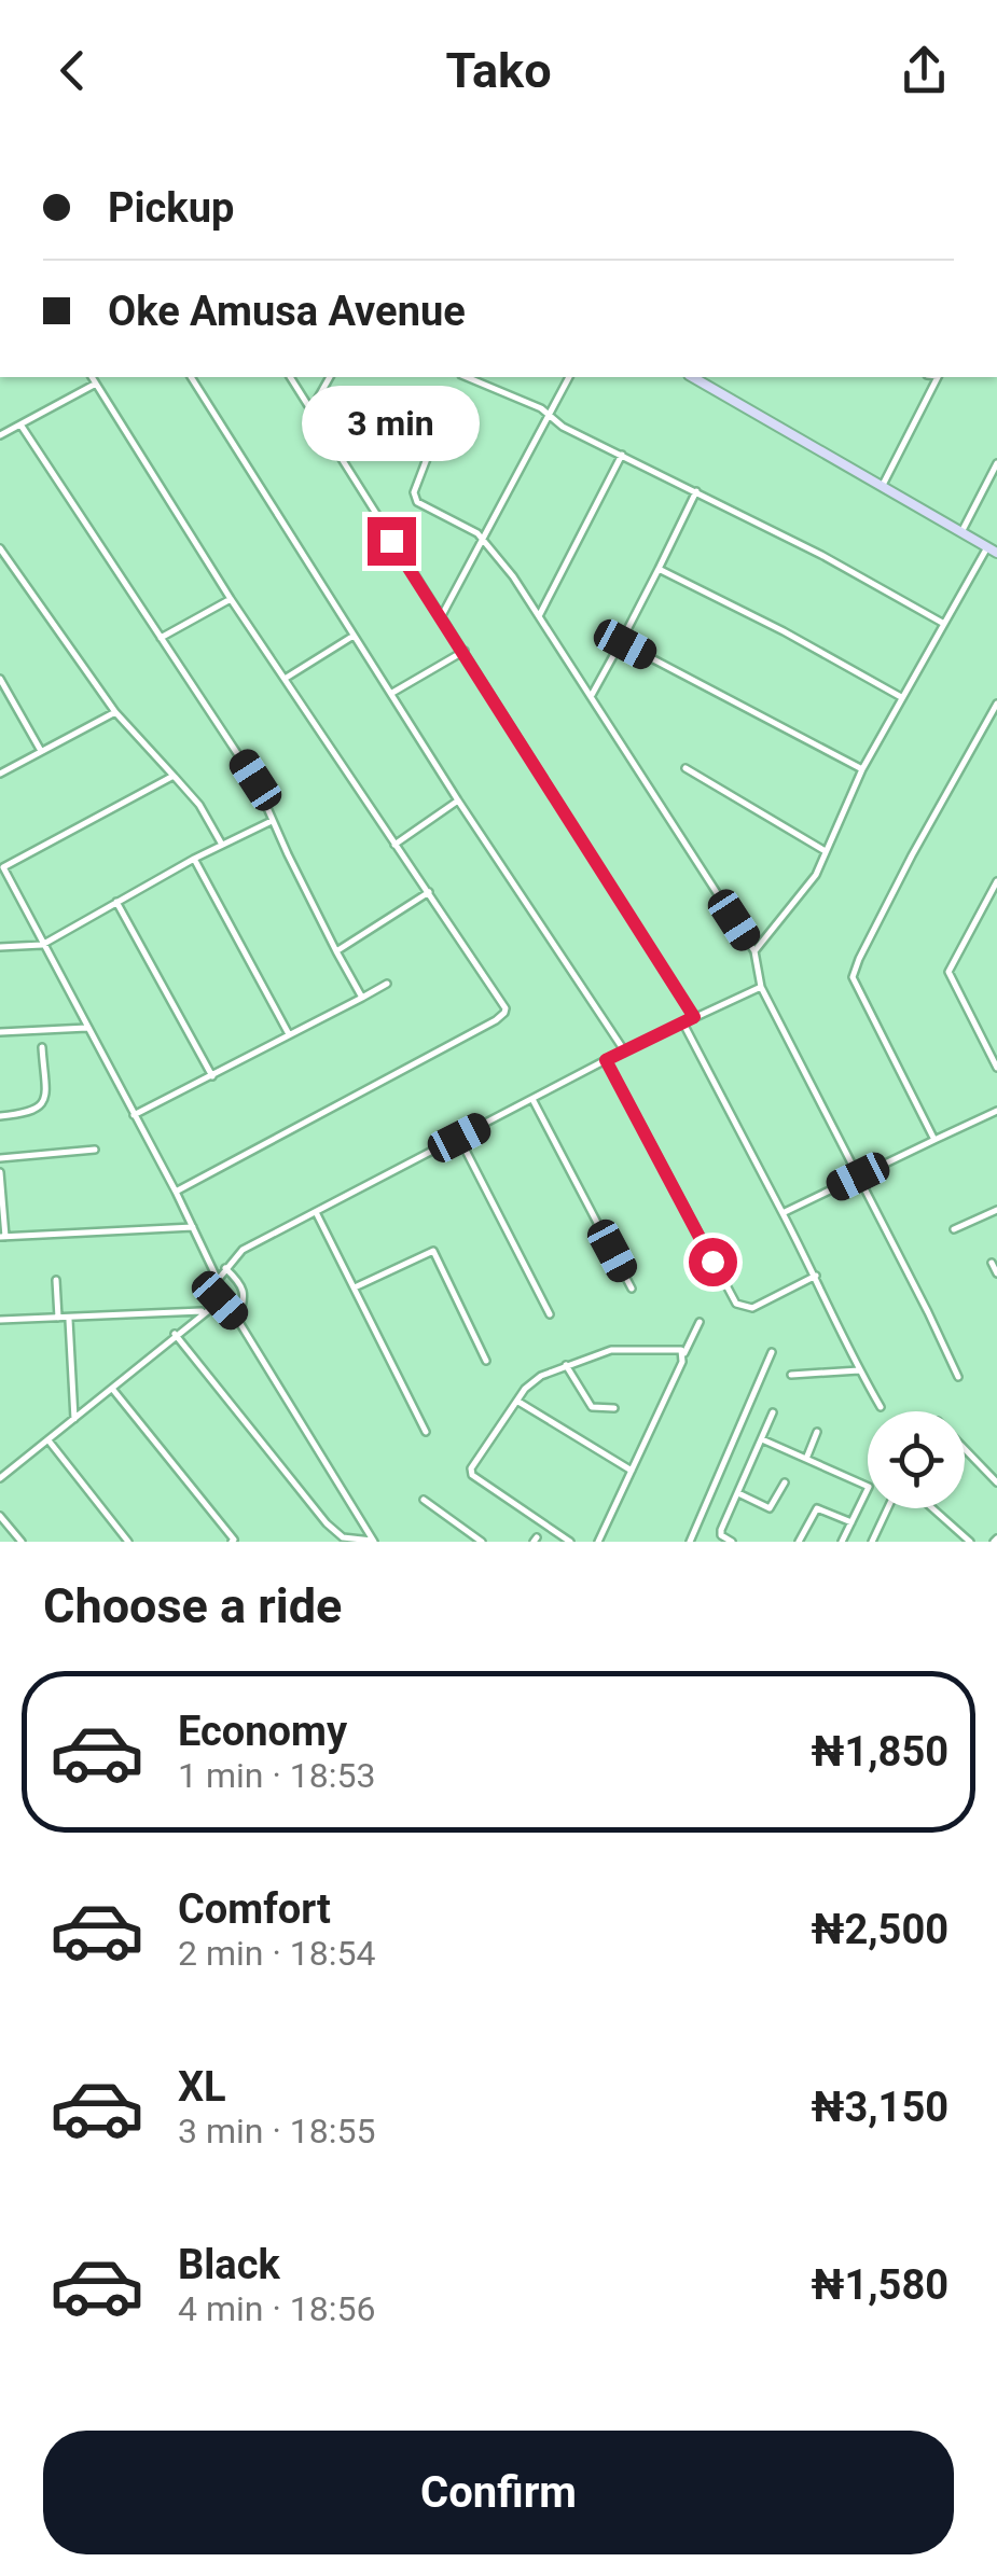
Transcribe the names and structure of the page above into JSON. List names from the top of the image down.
{
  "page": {
    "header": "Tako",
    "banner": ["Pickup", "Oke Amusa Avenue"],
    "bubble": "3 min",
    "heading": "Choose a ride",
    "list": [
      {
        "name": "Economy",
        "note": "1 min · 18:53",
        "value": "₦1,850"
      },
      {
        "name": "Comfort",
        "note": "2 min · 18:54",
        "value": "₦2,500"
      },
      {
        "name": "XL",
        "note": "3 min · 18:55",
        "value": "₦3,150"
      },
      {
        "name": "Black",
        "note": "4 min · 18:56",
        "value": "₦1,580"
      }
    ],
    "buttons": "Confirm"
  }
}
